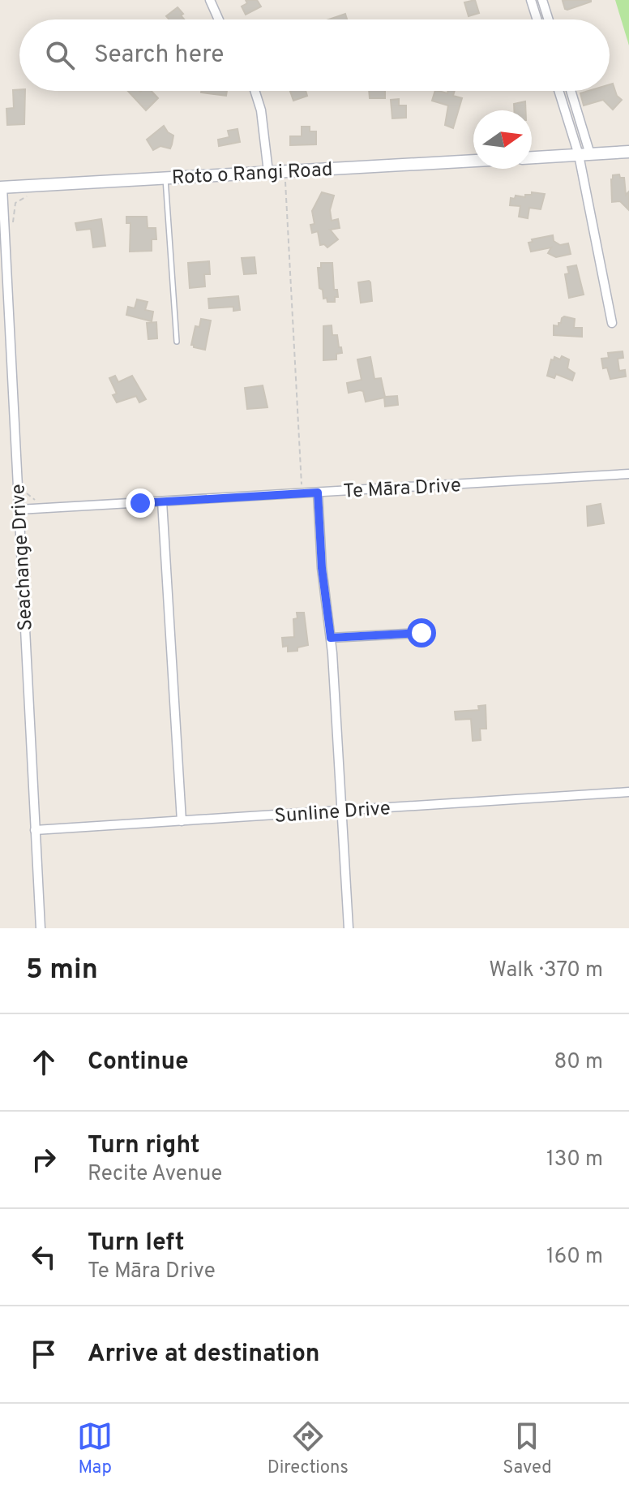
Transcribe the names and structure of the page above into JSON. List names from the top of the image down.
{
  "streets": {
    "street": [
      "Roto o Rangi Road",
      "Te Māra Drive",
      "Seachange Drive",
      "Sunline Drive"
    ]
  },
  "crossings": [
    ["Roto o Rangi Road", "Seachange Drive"],
    ["Te Māra Drive", "Seachange Drive"],
    ["Seachange Drive", "Sunline Drive"]
  ],
  "north": "right",
  "page": {
    "search": "Search here",
    "heading": ["5 min", "Walk · 370 m"],
    "list": [
      ["Continue", "80 m"],
      ["Turn right", "Recite Avenue", "130 m"],
      ["Turn left", "Te Māra Drive", "160 m"],
      "Arrive at destination"
    ],
    "nav": ["Map", "Directions", "Saved"]
  }
}
